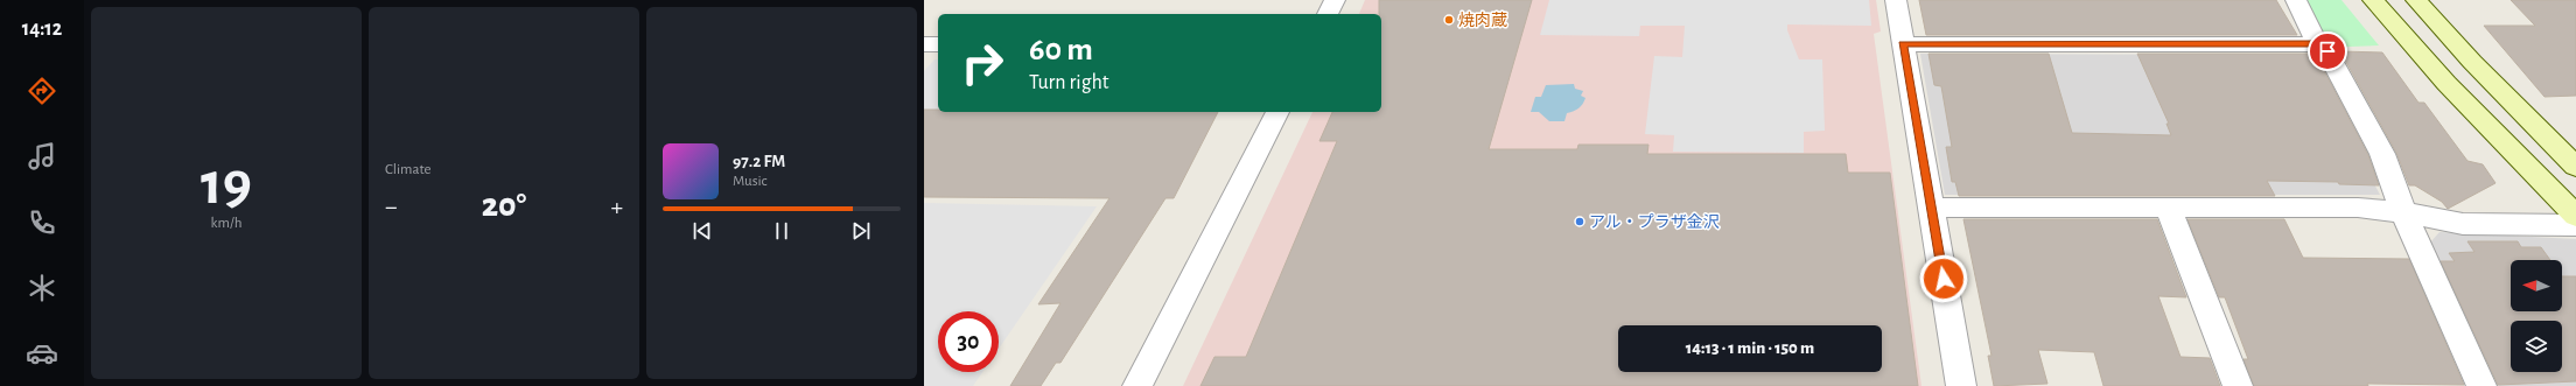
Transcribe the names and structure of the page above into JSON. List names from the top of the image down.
{
  "places": ["焼肉蔵", "アル・プラザ金沢"],
  "north": "left",
  "page": {
    "tabs": "14:12",
    "tile": [
      ["19", "km/h"],
      "Climate"
    ],
    "turn": ["60 m", "Turn right"],
    "song": ["97.2 FM", "Music"],
    "heat": ["−", "20°", "+"],
    "limit": "30",
    "trip": "14:13 · 1 min · 150 m"
  }
}
